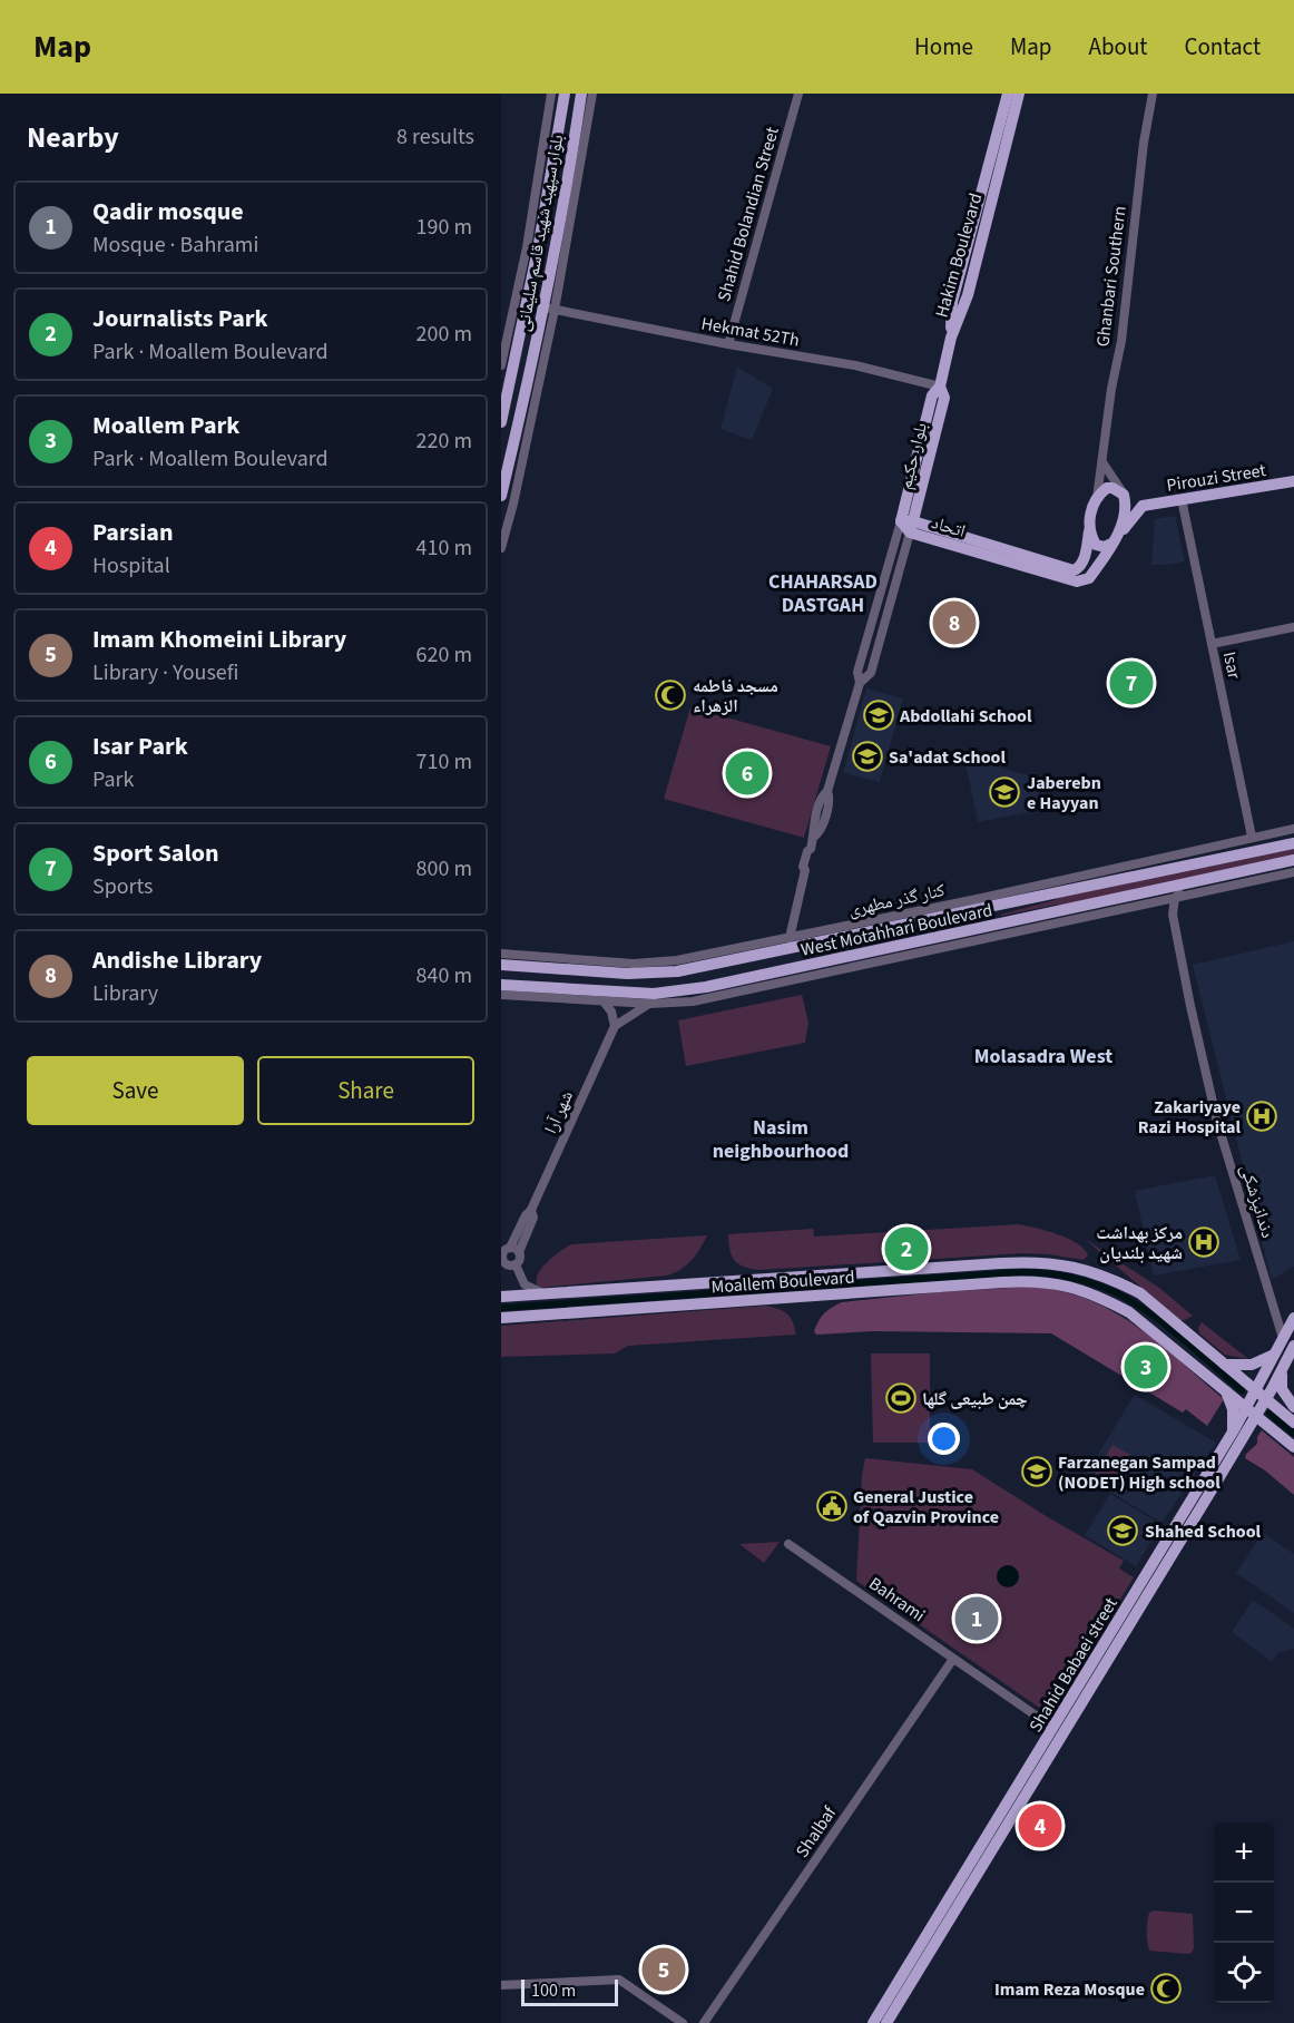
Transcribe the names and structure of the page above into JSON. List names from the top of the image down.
{
  "streets": {
    "main road": [
      "بلوار سپهبد شهید قاسم سلیمانی",
      "Hakim Boulevard",
      "بلوار حکیم",
      "Pirouzi Street",
      "اتحاد",
      "West Motahhari Boulevard",
      "Moallem Boulevard",
      "Shahid Babaei street"
    ],
    "street": [
      "Shahid Bolandian Street",
      "Ghanbari Southern",
      "Hekmat 52Th",
      "Isar",
      "کنار گذر مطهری",
      "شهر آرا",
      "دندانپزشکی",
      "Bahrami",
      "Shalbaf"
    ]
  },
  "crossings": [
    ["Shahid Bolandian Street", "Hekmat 52Th"],
    ["بلوار سپهبد شهید قاسم سلیمانی", "Hekmat 52Th"],
    ["Hakim Boulevard", "بلوار حکیم"],
    ["Hekmat 52Th", "بلوار حکیم"],
    ["بلوار حکیم", "اتحاد"],
    ["Pirouzi Street", "اتحاد"],
    ["Pirouzi Street", "Isar"],
    ["Isar", "کنار گذر مطهری"],
    ["دندانپزشکی", "Shahid Babaei street"],
    ["Moallem Boulevard", "Shahid Babaei street"],
    ["Bahrami", "Shahid Babaei street"],
    ["Bahrami", "Shalbaf"]
  ],
  "districts": ["CHAHARSAD DASTGAH", "Molasadra West", "Nasim neighbourhood"],
  "places": {
    "mosque": ["مسجد فاطمه الزهراء", "Imam Reza Mosque"],
    "school or university": [
      "Abdollahi School",
      "Sa'adat School",
      "Jaberebn e Hayyan",
      "Farzanegan Sampad (NODET) High school",
      "Shahed School"
    ],
    "hospital": ["Zakariyaye Razi Hospital", "مرکز بهداشت شهید بلندیان"],
    "sports": ["چمن طبیعی گلها"],
    "public building": ["General Justice of Qazvin Province"]
  },
  "scale_bar": "100 m",
  "page": {
    "header": "Map",
    "nav": [
      "Home",
      "Map",
      "About",
      "Contact"
    ],
    "heading": ["Nearby", "8 results"],
    "list": [
      {
        "mark": "1",
        "name": "Qadir mosque",
        "note": "Mosque · Bahrami",
        "value": "190 m"
      },
      {
        "mark": "2",
        "name": "Journalists Park",
        "note": "Park · Moallem Boulevard",
        "value": "200 m"
      },
      {
        "mark": "3",
        "name": "Moallem Park",
        "note": "Park · Moallem Boulevard",
        "value": "220 m"
      },
      {
        "mark": "4",
        "name": "Parsian",
        "note": "Hospital",
        "value": "410 m"
      },
      {
        "mark": "5",
        "name": "Imam Khomeini Library",
        "note": "Library · Yousefi",
        "value": "620 m"
      },
      {
        "mark": "6",
        "name": "Isar Park",
        "note": "Park",
        "value": "710 m"
      },
      {
        "mark": "7",
        "name": "Sport Salon",
        "note": "Sports",
        "value": "800 m"
      },
      {
        "mark": "8",
        "name": "Andishe Library",
        "note": "Library",
        "value": "840 m"
      }
    ],
    "pins": [
      "8",
      "7",
      "6",
      "2",
      "3",
      "1",
      "4",
      "5"
    ],
    "buttons": ["Save", "Share"],
    "map_buttons": ["+", "−"],
    "scale": "100 m"
  }
}
